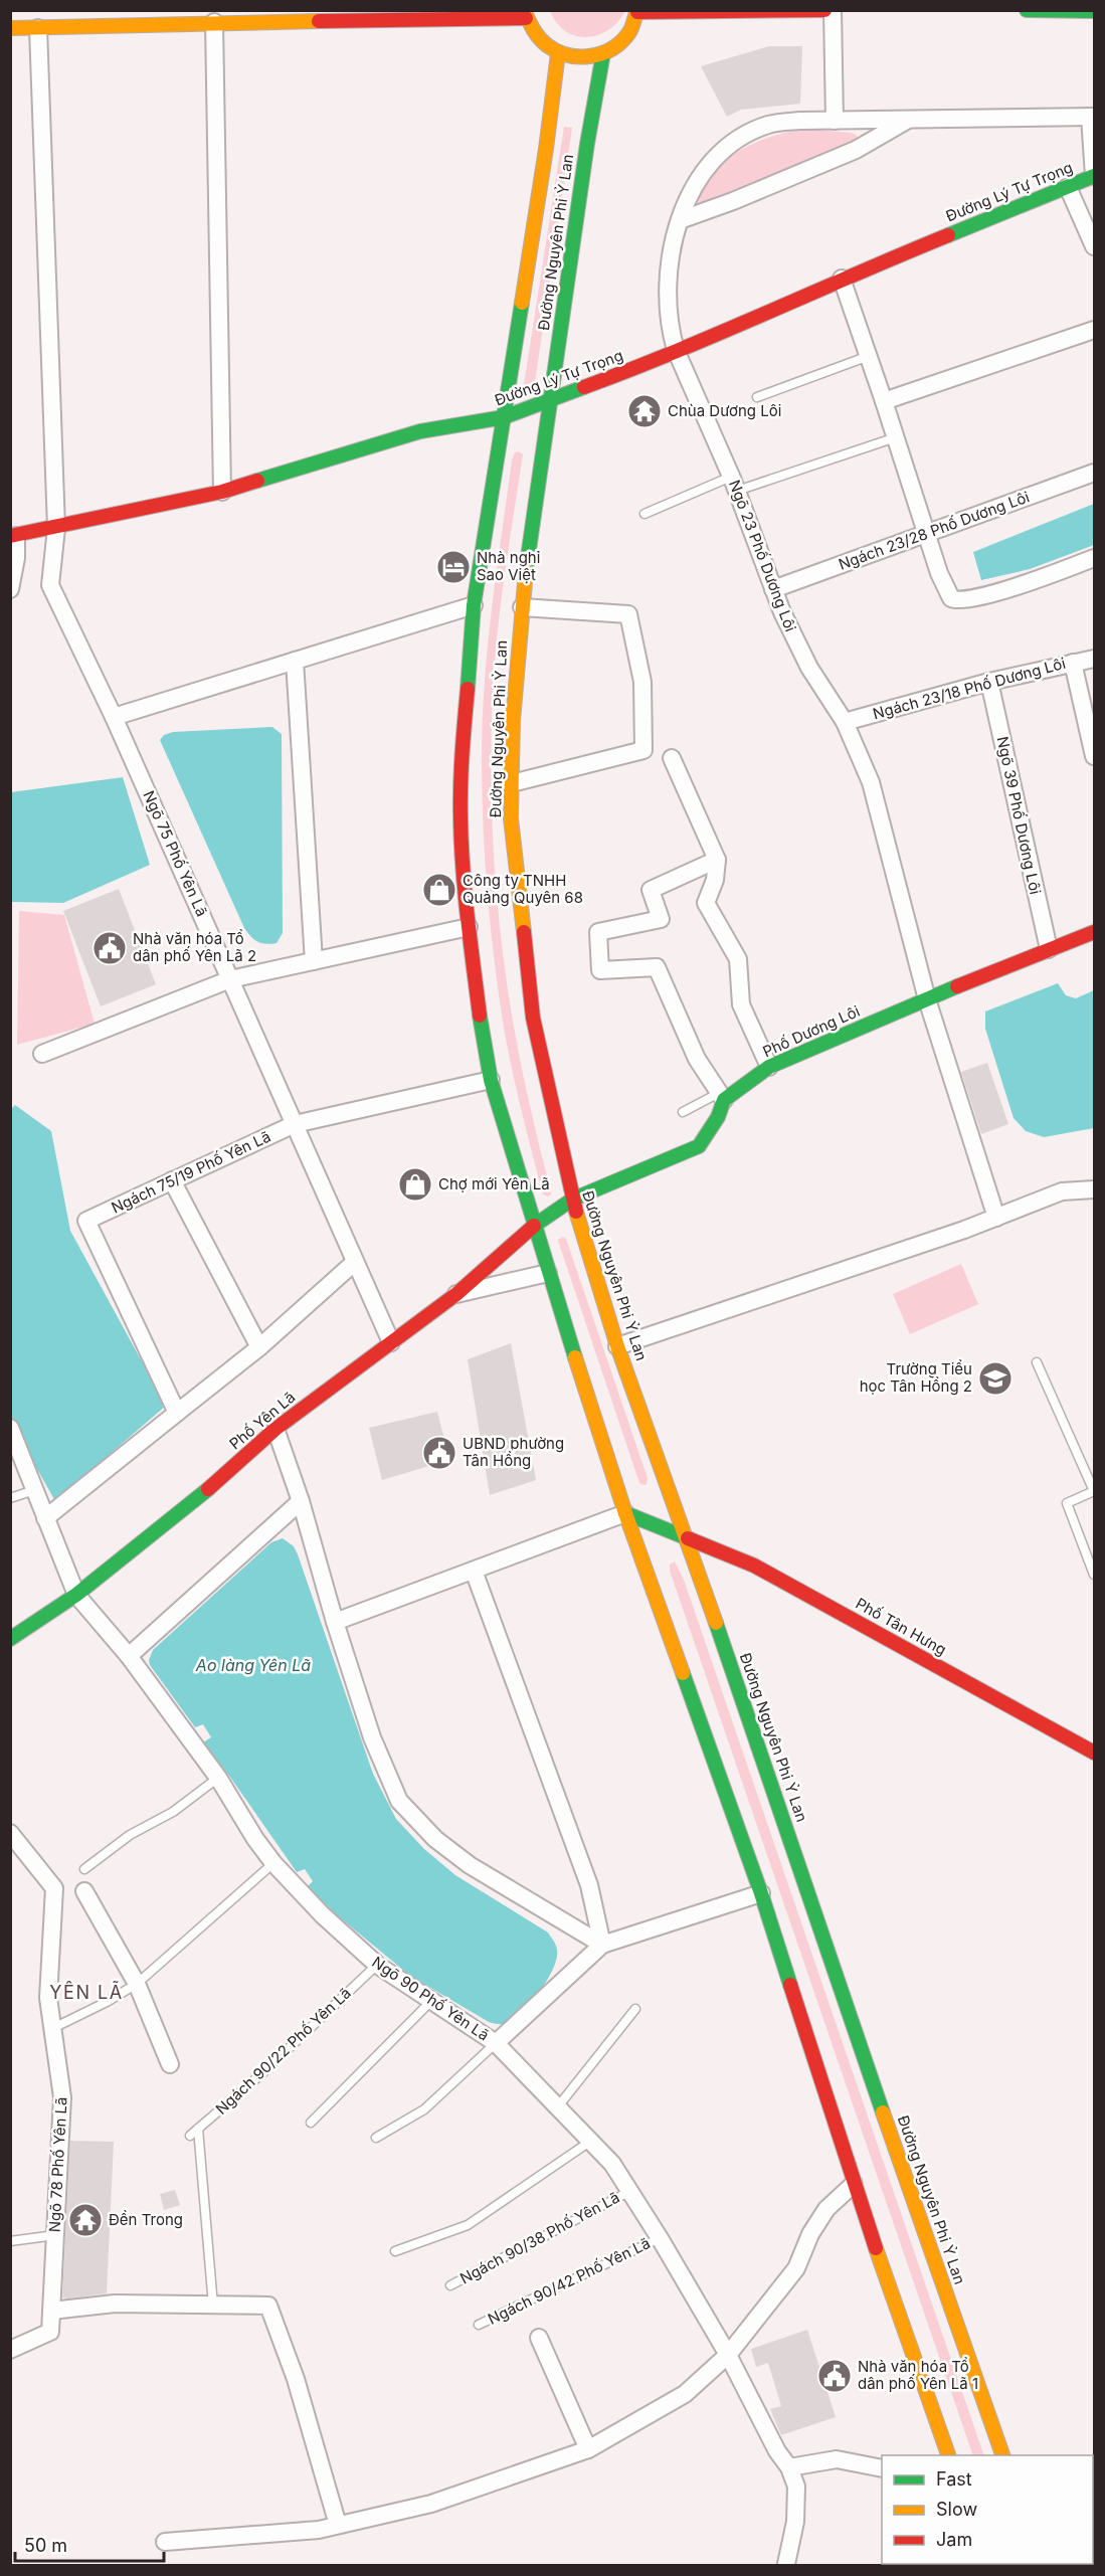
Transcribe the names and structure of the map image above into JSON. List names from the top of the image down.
{
  "streets": {
    "main road": [
      "Đường Lý Tự Trọng",
      "Đường Nguyên Phi Ỷ Lan",
      "Phố Dương Lôi",
      "Phố Yên Lã",
      "Phố Tân Hưng"
    ],
    "street": [
      "Ngách 23/28 Phố Dương Lôi",
      "Ngõ 23 Phố Dương Lôi",
      "Ngách 23/18 Phố Dương Lôi",
      "Ngõ 39 Phố Dương Lôi",
      "Ngõ 75 Phố Yên Lã",
      "Ngách 75/19 Phố Yên Lã",
      "Ngõ 90 Phố Yên Lã",
      "Ngõ 78 Phố Yên Lã"
    ],
    "lane": ["Ngách 90/22 Phố Yên Lã", "Ngách 90/38 Phố Yên Lã", "Ngách 90/42 Phố Yên Lã"]
  },
  "crossings": [
    ["Đường Lý Tự Trọng", "Đường Nguyên Phi Ỷ Lan"],
    ["Đường Lý Tự Trọng", "Ngõ 23 Phố Dương Lôi"],
    ["Đường Lý Tự Trọng", "Ngõ 75 Phố Yên Lã"],
    ["Đường Nguyên Phi Ỷ Lan", "Phố Dương Lôi"],
    ["Đường Nguyên Phi Ỷ Lan", "Ngách 75/19 Phố Yên Lã"],
    ["Đường Nguyên Phi Ỷ Lan", "Phố Yên Lã"],
    ["Đường Nguyên Phi Ỷ Lan", "Phố Tân Hưng"],
    ["Ngách 23/28 Phố Dương Lôi", "Ngõ 23 Phố Dương Lôi"],
    ["Ngõ 23 Phố Dương Lôi", "Ngách 23/18 Phố Dương Lôi"],
    ["Ngõ 23 Phố Dương Lôi", "Phố Dương Lôi"],
    ["Ngách 23/18 Phố Dương Lôi", "Ngõ 39 Phố Dương Lôi"],
    ["Ngõ 39 Phố Dương Lôi", "Phố Dương Lôi"],
    ["Ngõ 75 Phố Yên Lã", "Ngách 75/19 Phố Yên Lã"],
    ["Ngõ 75 Phố Yên Lã", "Phố Yên Lã"],
    ["Phố Dương Lôi", "Phố Yên Lã"],
    ["Phố Yên Lã", "Ngõ 90 Phố Yên Lã"],
    ["Ngõ 90 Phố Yên Lã", "Ngách 90/22 Phố Yên Lã"],
    ["Ngõ 90 Phố Yên Lã", "Ngách 90/38 Phố Yên Lã"],
    ["Ngõ 90 Phố Yên Lã", "Ngách 90/42 Phố Yên Lã"]
  ],
  "districts": ["YÊN LÃ"],
  "water": ["Ao làng Yên Lã"],
  "places": {
    "temple": ["Chùa Dương Lôi", "Đền Trong"],
    "hotel": ["Nhà nghỉ Sao Việt"],
    "shop": ["Công ty TNHH Quảng Quyên 68", "Chợ mới Yên Lã"],
    "public building": ["Nhà văn hóa Tổ dân phố Yên Lã 2", "UBND phường Tân Hồng", "Nhà văn hóa Tổ dân phố Yên Lã 1"],
    "school or university": ["Trường Tiểu học Tân Hồng 2"]
  },
  "legend": ["Fast", "Slow", "Jam"],
  "scale_bar": "50 m"
}
